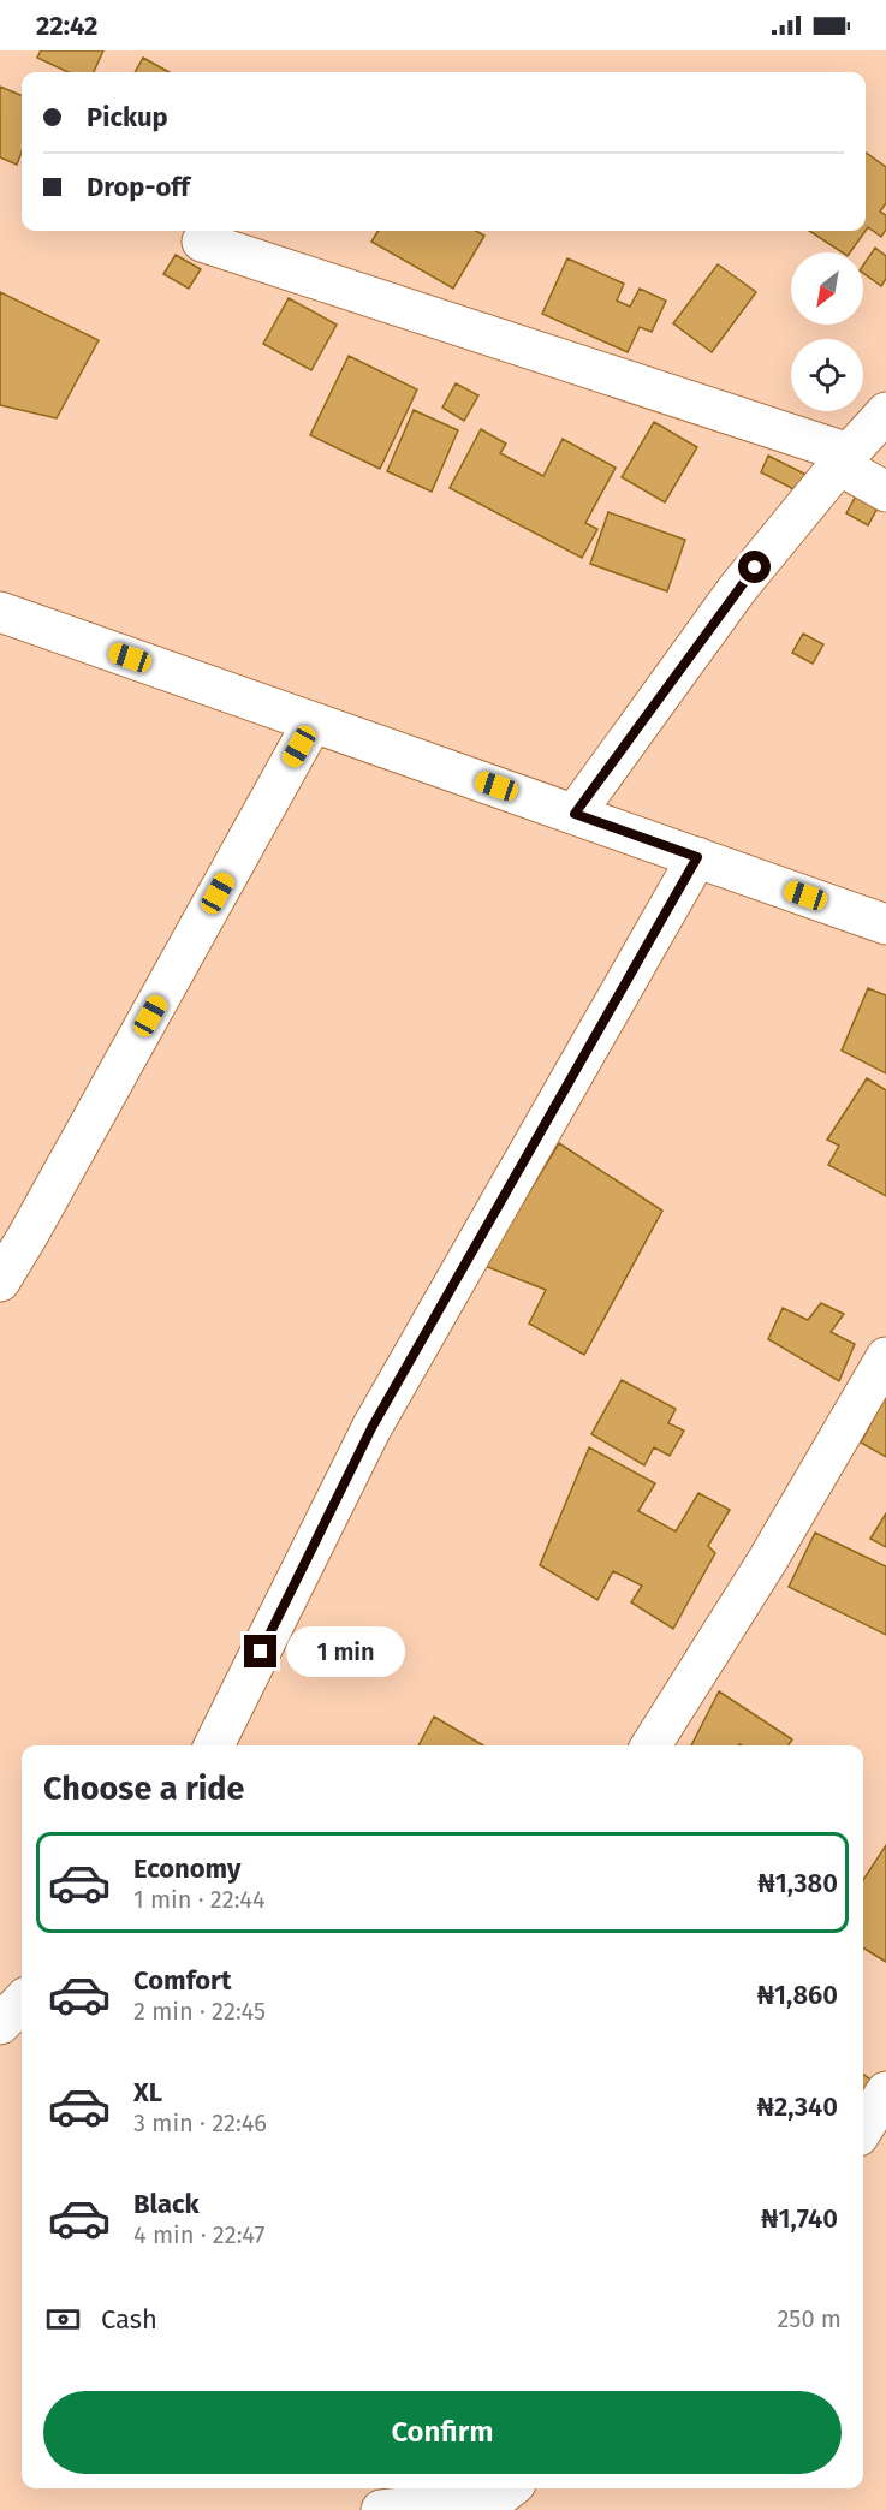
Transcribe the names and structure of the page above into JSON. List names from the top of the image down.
{
  "north": "bottom left",
  "page": {
    "status": "22:42",
    "banner": ["Pickup", "Drop-off"],
    "bubble": "1 min",
    "heading": "Choose a ride",
    "list": [
      {
        "name": "Economy",
        "note": "1 min · 22:44",
        "value": "₦1,380"
      },
      {
        "name": "Comfort",
        "note": "2 min · 22:45",
        "value": "₦1,860"
      },
      {
        "name": "XL",
        "note": "3 min · 22:46",
        "value": "₦2,340"
      },
      {
        "name": "Black",
        "note": "4 min · 22:47",
        "value": "₦1,740"
      }
    ],
    "pay": ["Cash", "250 m"],
    "buttons": "Confirm"
  }
}
